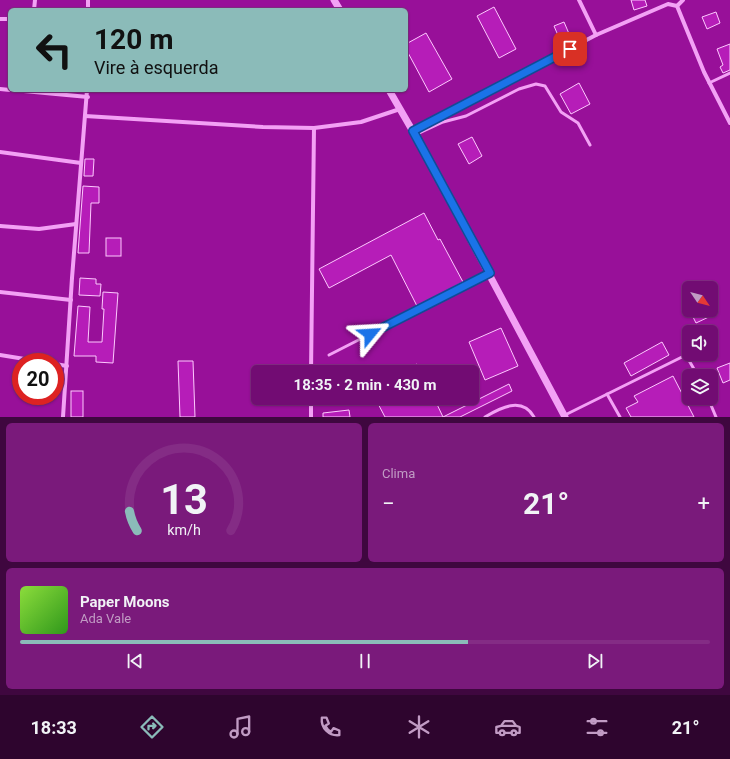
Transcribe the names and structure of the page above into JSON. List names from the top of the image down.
{
  "north": "bottom right",
  "page": {
    "turn": ["120 m", "Vire à esquerda"],
    "limit": "20",
    "trip": "18:35 · 2 min · 430 m",
    "tile": "Clima",
    "heat": ["−", "21°", "+"],
    "song": ["Paper Moons", "Ada Vale"],
    "tabs": ["18:33", "21°"],
    "gauge": ["13", "km/h"]
  }
}
